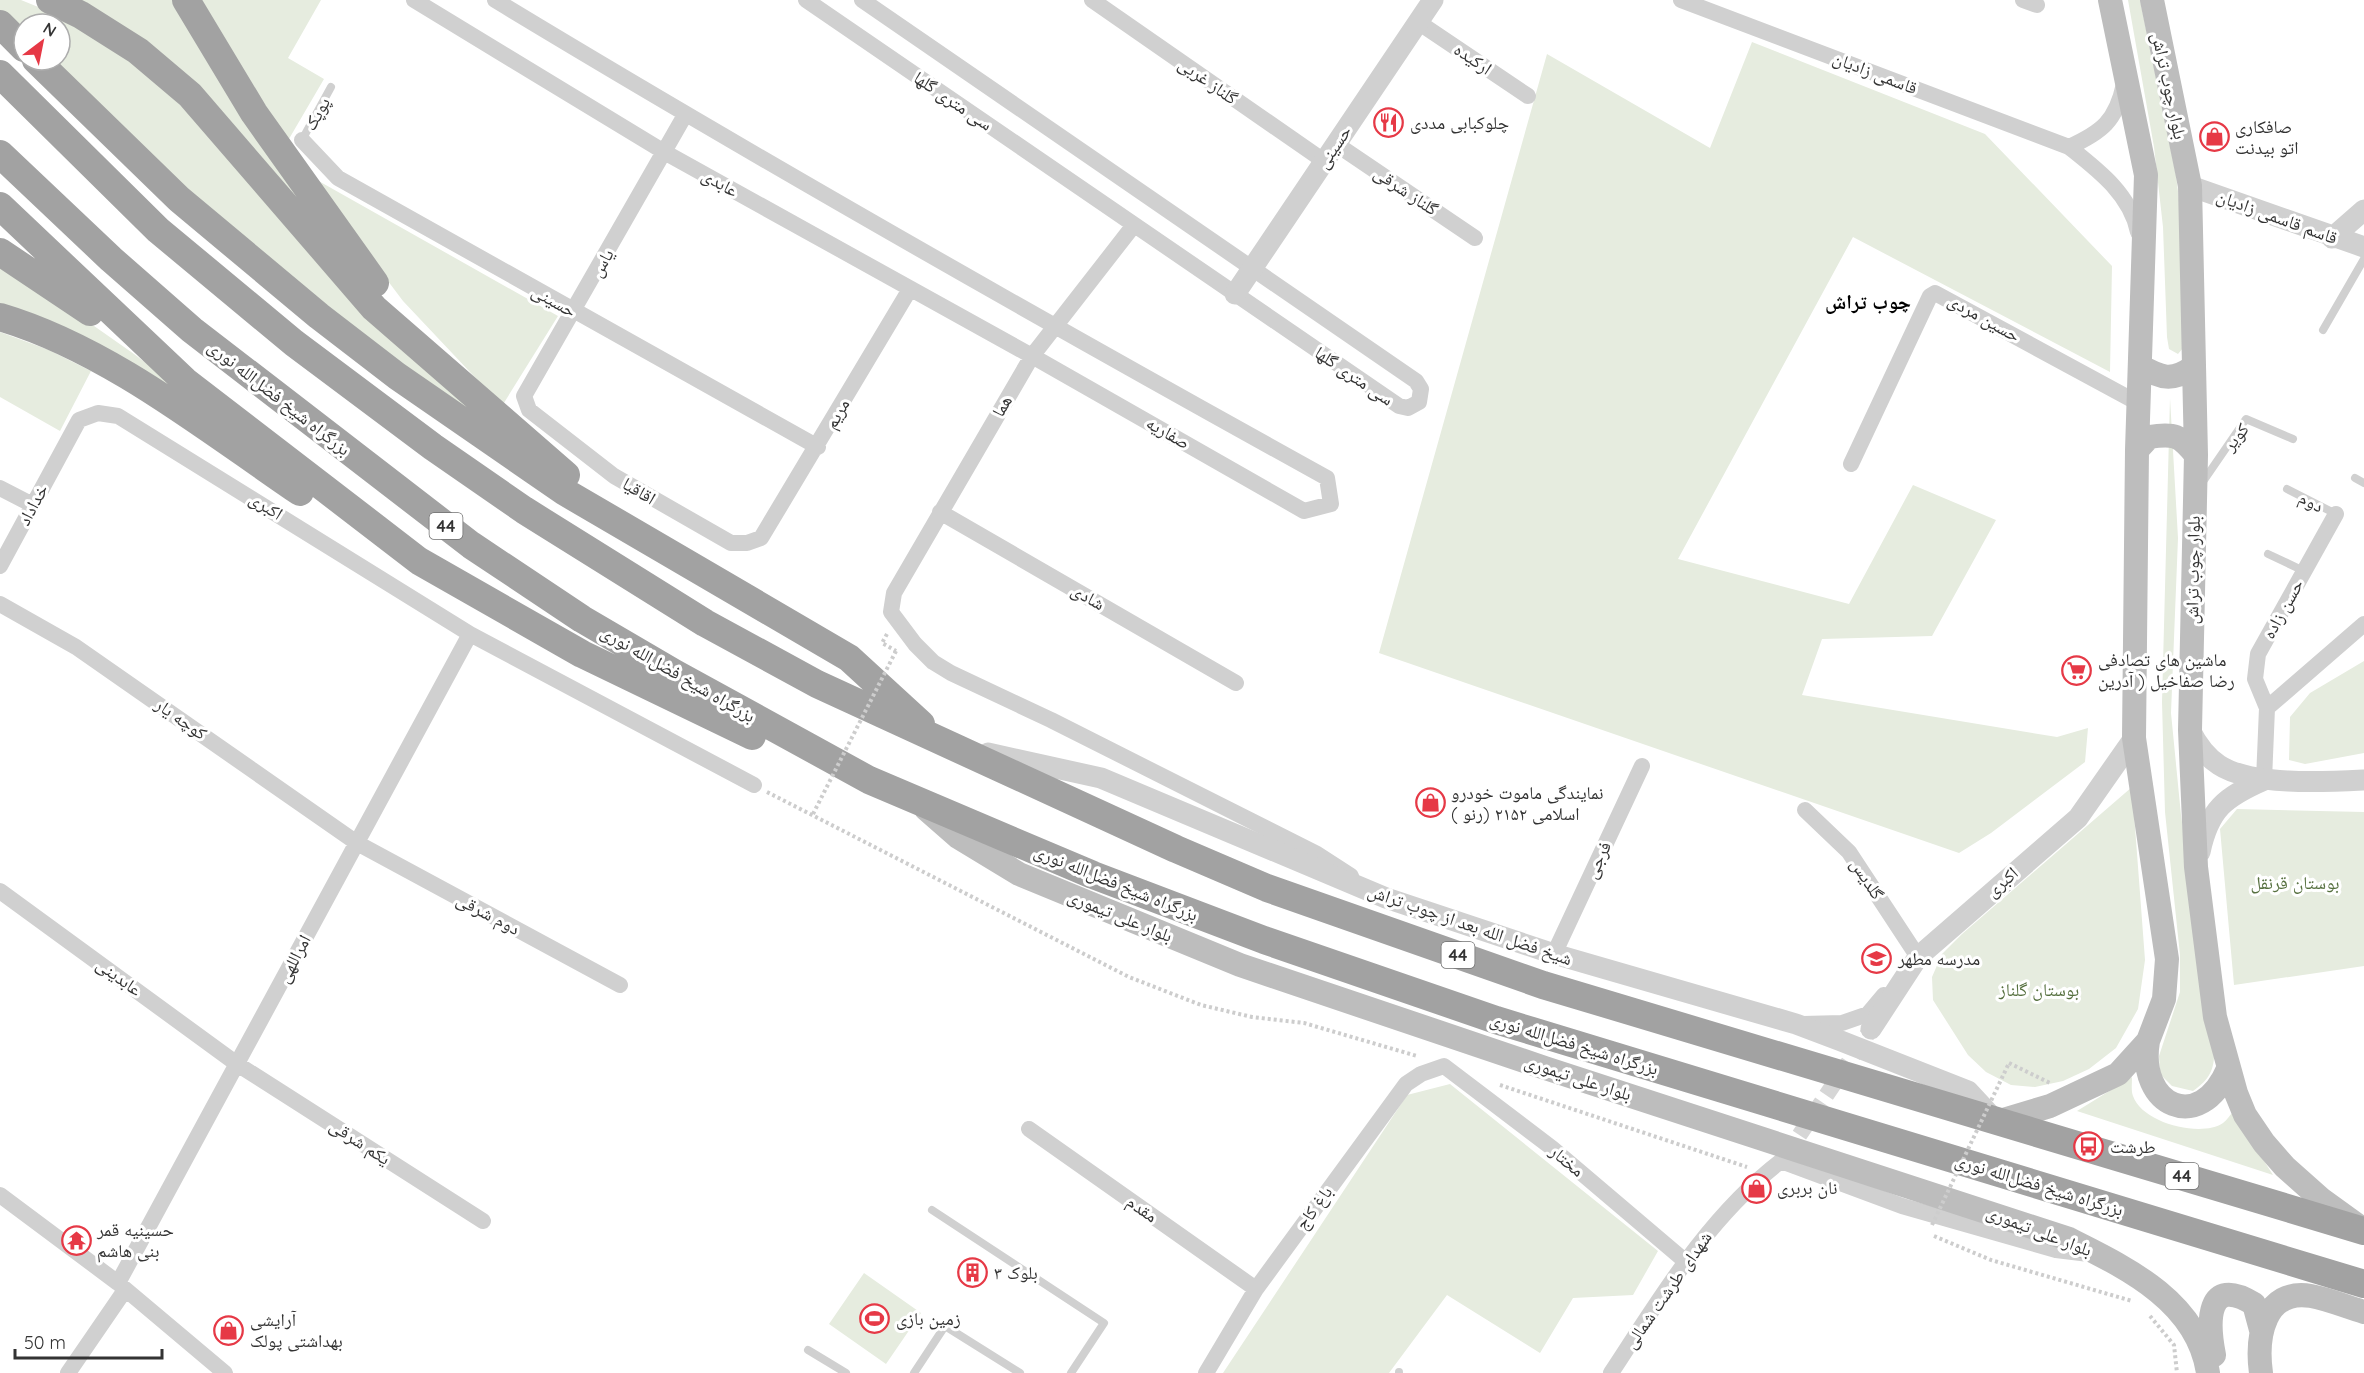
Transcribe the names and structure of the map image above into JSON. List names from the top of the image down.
{
  "streets": {
    "highway": ["بزرگراه شیخ فضل‌الله نوری", "44"],
    "main road": ["بلوار چوب‌ تراش", "بلوار علی تیموری"],
    "street": [
      "ارکیده",
      "قاسمی زادیان",
      "گلناز غربی",
      "سی متری گلها",
      "حسینی",
      "عابدی",
      "گلناز شرقی",
      "قاسم قاسمی زادیان",
      "یاس",
      "حسین مردی",
      "هما",
      "مریم",
      "صفاریه",
      "اقاقیا",
      "خداداد",
      "اکبری",
      "شادی",
      "حسن زاده",
      "کوچه یار",
      "فرجی",
      "گلدیس",
      "دوم شرقی",
      "شیخ فضل الله بعد از چوب تراش",
      "امراللهی",
      "عابدینی",
      "یکم شرقی",
      "مختار",
      "باغ کاج",
      "مقدم",
      "شهدای طرشت شمالی"
    ],
    "lane": ["پوپک", "کویر", "دوم"]
  },
  "crossings": [
    ["ارکیده", "حسینی"],
    ["گلناز غربی", "حسینی"],
    ["گلناز غربی", "گلناز شرقی"],
    ["بلوار چوب‌ تراش", "قاسم قاسمی زادیان"],
    ["بلوار چوب‌ تراش", "کویر"],
    ["بلوار چوب‌ تراش", "44"],
    ["سی متری گلها", "حسینی"],
    ["سی متری گلها", "هما"],
    ["پوپک", "حسینی"],
    ["حسینی", "گلناز شرقی"],
    ["حسینی", "یاس"],
    ["حسینی", "مریم"],
    ["عابدی", "یاس"],
    ["عابدی", "هما"],
    ["عابدی", "مریم"],
    ["عابدی", "صفاریه"],
    ["یاس", "اقاقیا"],
    ["بزرگراه شیخ فضل‌الله نوری", "بلوار علی تیموری"],
    ["هما", "صفاریه"],
    ["هما", "شادی"],
    ["هما", "شیخ فضل الله بعد از چوب تراش"],
    ["مریم", "اقاقیا"],
    ["دوم", "حسن زاده"],
    ["خداداد", "اکبری"],
    ["اکبری", "گلدیس"],
    ["اکبری", "امراللهی"],
    ["44", "شیخ فضل الله بعد از چوب تراش"],
    ["کوچه یار", "دوم شرقی"],
    ["کوچه یار", "امراللهی"],
    ["فرجی", "شیخ فضل الله بعد از چوب تراش"],
    ["دوم شرقی", "امراللهی"],
    ["بلوار علی تیموری", "شهدای طرشت شمالی"],
    ["امراللهی", "عابدینی"],
    ["امراللهی", "یکم شرقی"],
    ["عابدینی", "یکم شرقی"],
    ["مختار", "باغ کاج"],
    ["مختار", "شهدای طرشت شمالی"],
    ["باغ کاج", "مقدم"]
  ],
  "districts": ["چوب تراش"],
  "parks": ["بوستان قرنقل", "بوستان گلناز"],
  "places": {
    "restaurant": ["چلوکبابی مددی"],
    "shop": [
      "صافکاری اتو بیدنت",
      "نمایندگی ماموت خودرو ( رنو) اسلامی ۲۱۵۲",
      "نان بربری",
      "آرایشی بهداشتی پولک"
    ],
    "supermarket": ["ماشین های تصادفی رضا صفاخیل ( آدرین"],
    "school or university": ["مدرسه مطهر"],
    "bus stop": ["طرشت"],
    "temple": ["حسینیه قمر بنی هاشم"],
    "building": ["بلوک ۳"],
    "sports": ["زمین بازی"]
  },
  "scale_bar": "50 m",
  "north": "top right"
}
